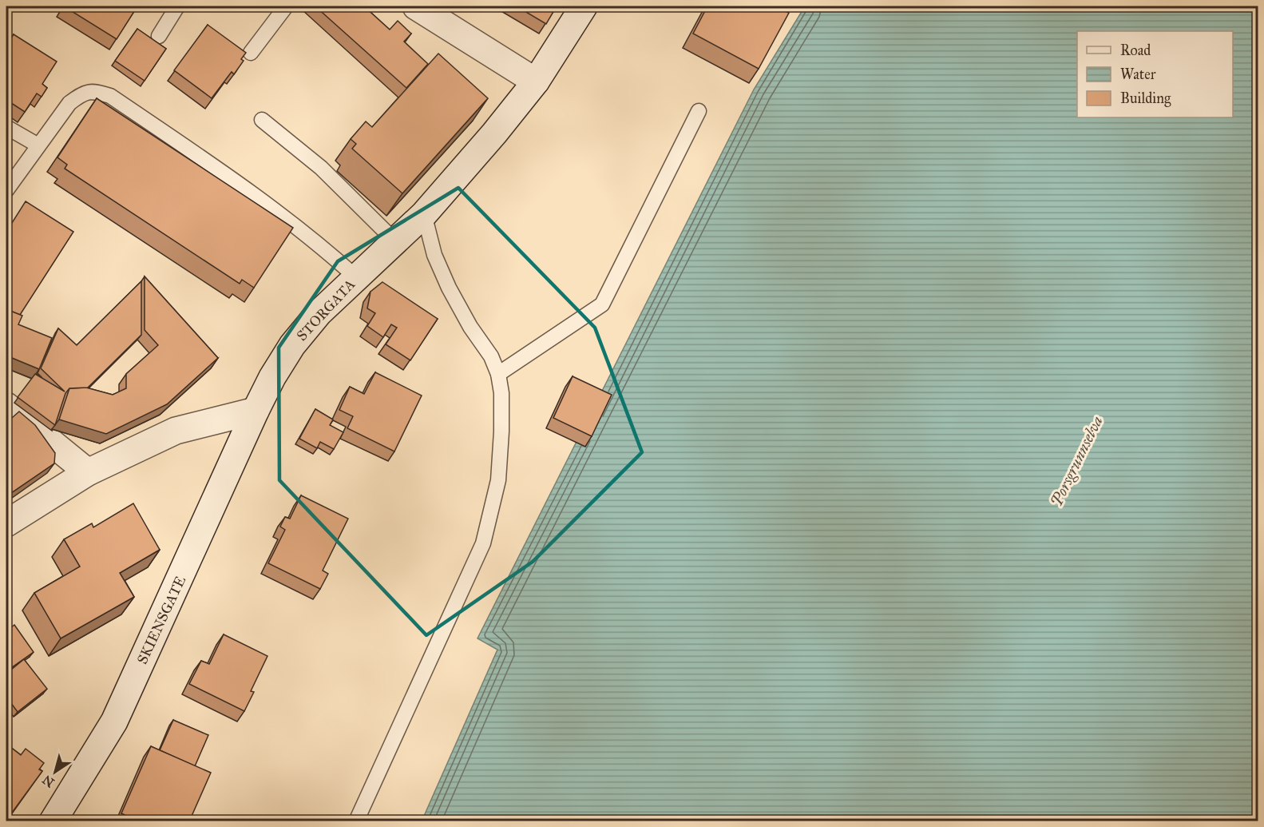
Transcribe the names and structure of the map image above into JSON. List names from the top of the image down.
{
  "streets": {
    "street": ["STORGATA", "SKIENSGATE"]
  },
  "crossings": [
    ["STORGATA", "SKIENSGATE"]
  ],
  "water": ["Porsgrunnselva"],
  "legend": ["Road", "Water", "Building"],
  "north": "bottom left"
}
